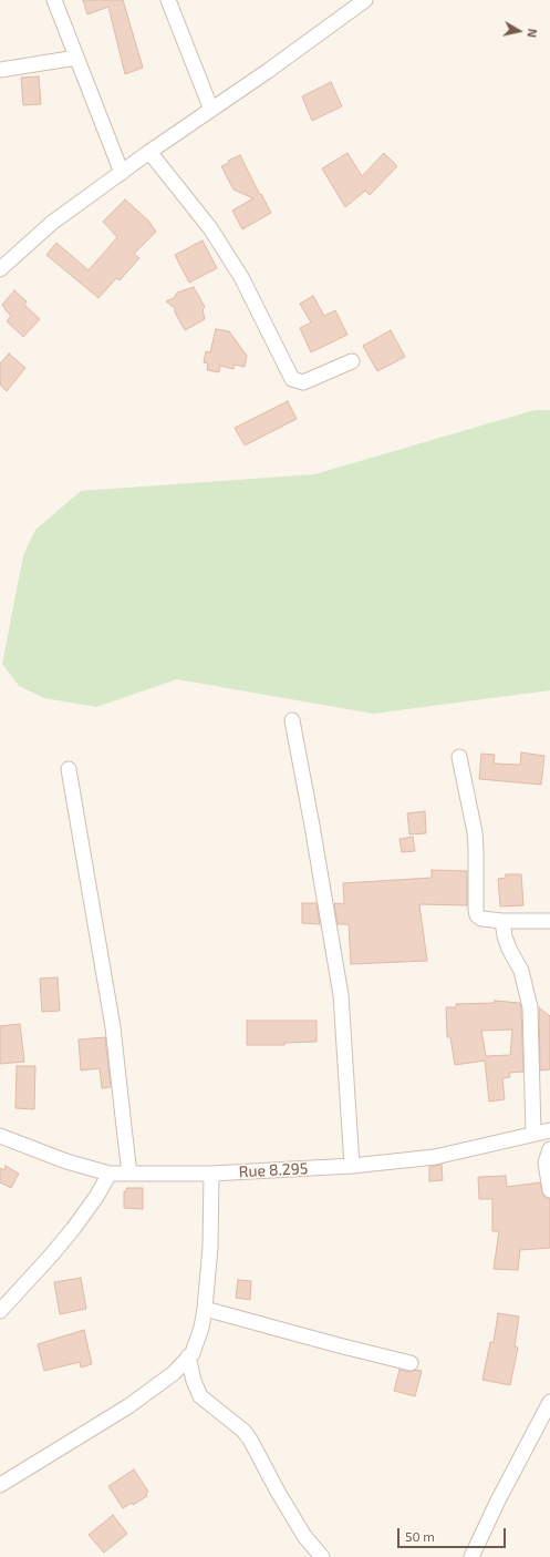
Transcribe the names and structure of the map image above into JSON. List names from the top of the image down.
{
  "streets": {
    "street": ["Rue 8.295"]
  },
  "scale_bar": "50 m",
  "north": "right"
}
